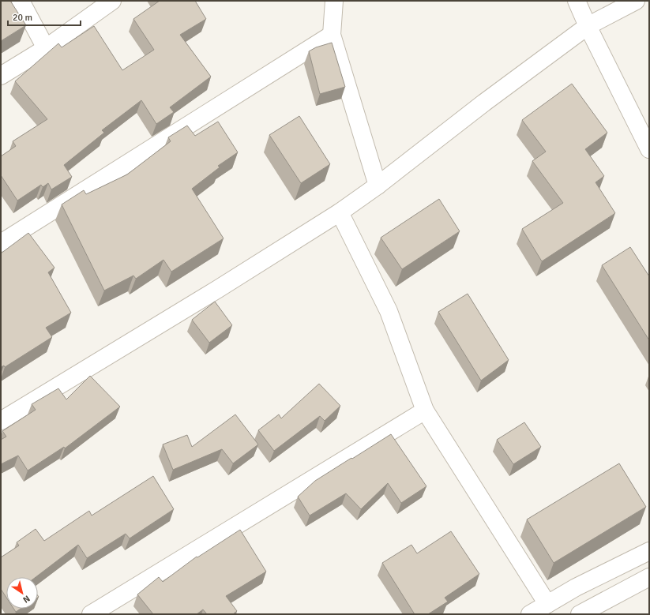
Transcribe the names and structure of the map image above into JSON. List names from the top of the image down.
{
  "scale_bar": "20 m",
  "north": "bottom right"
}
